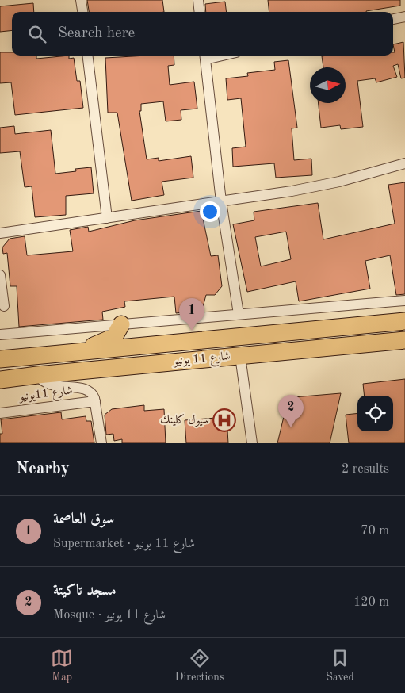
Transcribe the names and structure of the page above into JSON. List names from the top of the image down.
{
  "streets": {
    "highway": ["شارع 11 يونيو"],
    "street": ["شارع 11يونيو"]
  },
  "places": {
    "hospital": ["سيول كلينك"]
  },
  "north": "right",
  "page": {
    "search": "Search here",
    "pins": ["1", "2"],
    "heading": ["Nearby", "2 results"],
    "list": [
      {
        "mark": "1",
        "name": "سوق العاصمة",
        "note": "Supermarket · شارع 11 يونيو",
        "value": "70 m"
      },
      {
        "mark": "2",
        "name": "مسجد تاكيتة",
        "note": "Mosque · شارع 11 يونيو",
        "value": "120 m"
      }
    ],
    "nav": ["Map", "Directions", "Saved"]
  }
}
